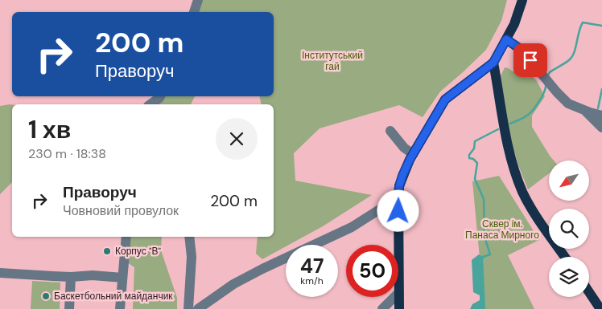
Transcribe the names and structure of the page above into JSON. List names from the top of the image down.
{
  "parks": ["Інститутський гай", "Сквер ім. Панаса Мирного"],
  "places": ["Корпус \"В\"", "Баскетбольний майданчик"],
  "north": "bottom left",
  "page": {
    "turn": ["200 m", "Праворуч"],
    "heading": ["1 хв", "230 m · 18:38"],
    "list": [
      {
        "name": "Праворуч",
        "note": "Човновий провулок",
        "value": "200 m"
      }
    ],
    "speed": "47 km/h",
    "limit": "50"
  }
}
